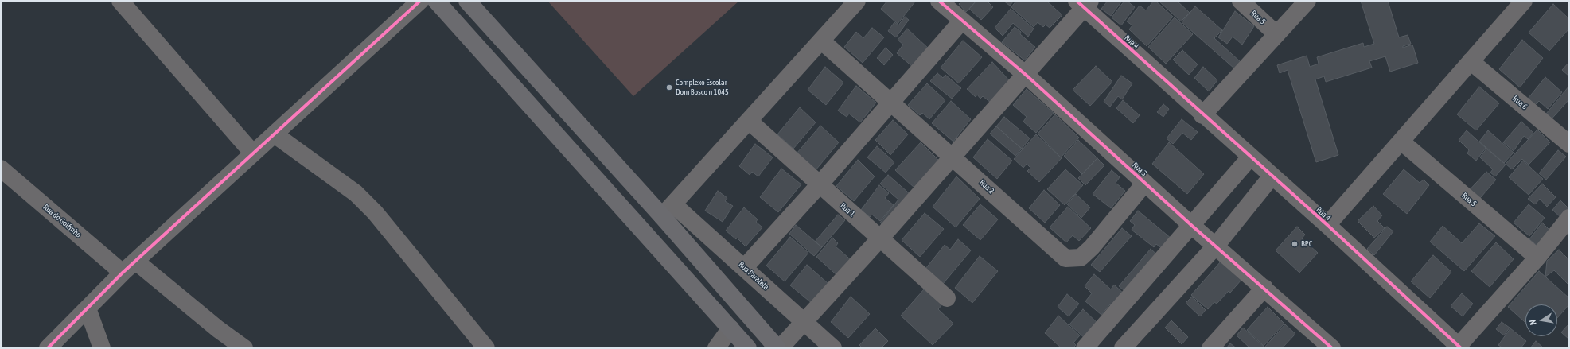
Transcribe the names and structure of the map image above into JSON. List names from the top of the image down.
{
  "streets": {
    "street": [
      "Rua 5",
      "Rua 4",
      "Rua 6",
      "Rua 3",
      "Rua 2",
      "Rua 1",
      "Rua do Golfinho",
      "Rua Paralela"
    ]
  },
  "crossings": [
    ["Rua 3", "Rua 2"]
  ],
  "places": ["Complexo Escolar Dom Bosco n 1045", "BPC"],
  "north": "left"
}
